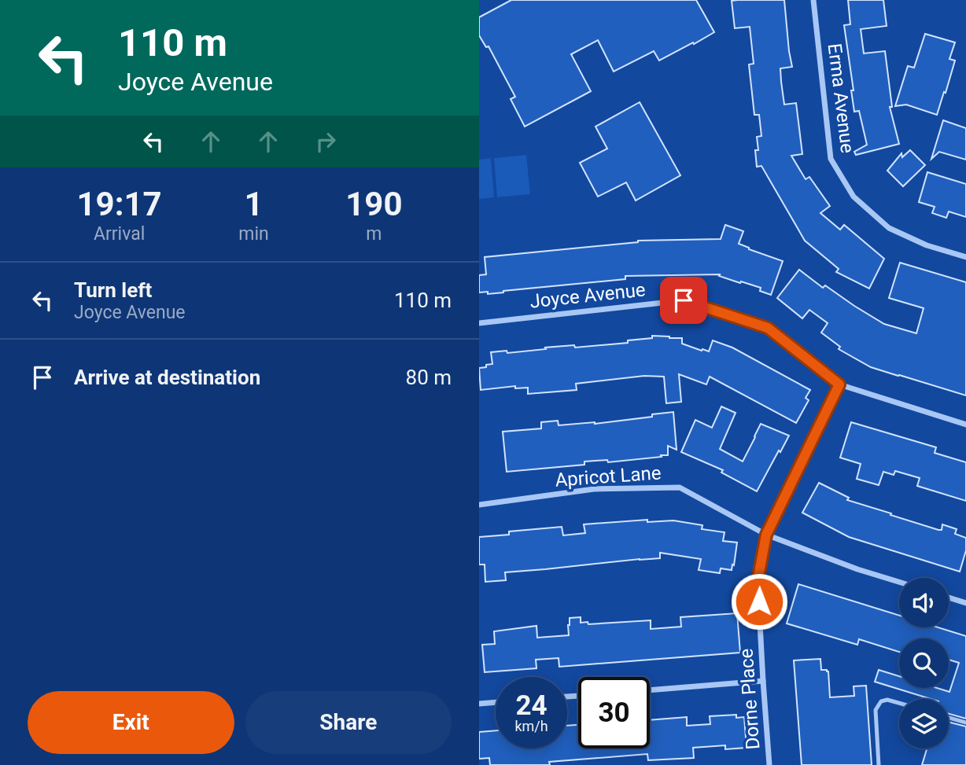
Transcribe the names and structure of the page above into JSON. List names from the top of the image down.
{
  "streets": {
    "street": [
      "Erma Avenue",
      "Joyce Avenue",
      "Apricot Lane",
      "Dorne Place"
    ]
  },
  "crossings": [
    ["Joyce Avenue", "Dorne Place"],
    ["Apricot Lane", "Dorne Place"]
  ],
  "page": {
    "turn": ["110 m", "Joyce Avenue"],
    "eta": [
      "19:17",
      "Arrival",
      "1",
      "min",
      "190",
      "m"
    ],
    "list": [
      {
        "name": "Turn left",
        "note": "Joyce Avenue",
        "value": "110 m"
      },
      {
        "name": "Arrive at destination",
        "value": "80 m"
      }
    ],
    "speed": "24 km/h",
    "limit": "30",
    "buttons": ["Exit", "Share"]
  }
}
